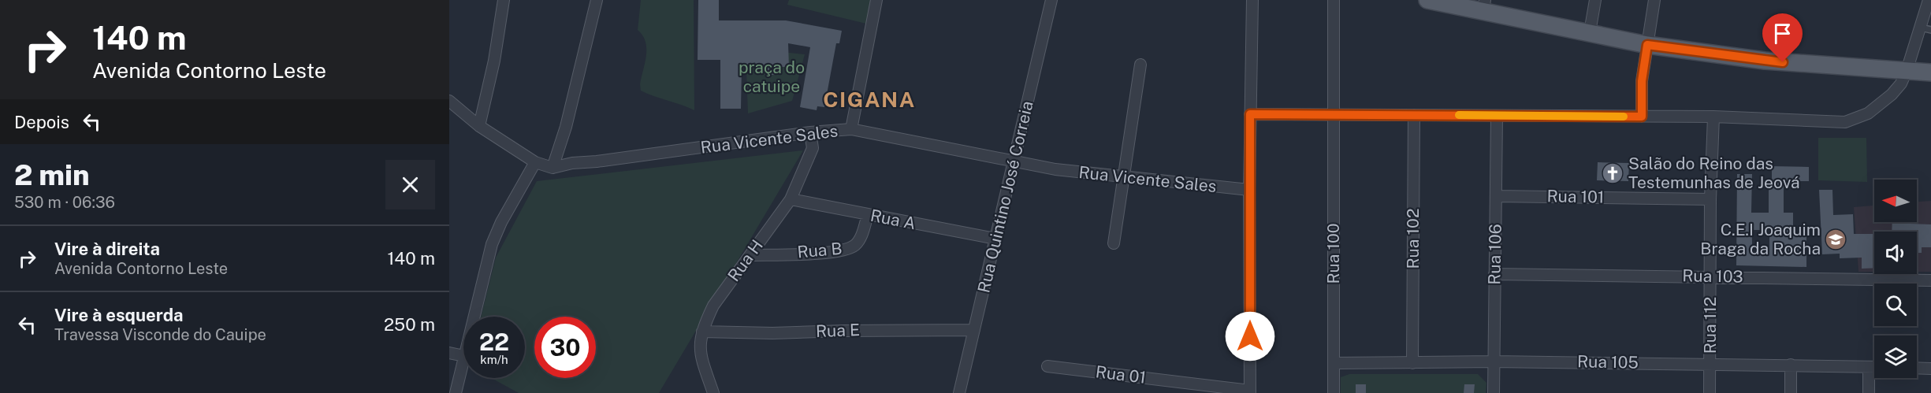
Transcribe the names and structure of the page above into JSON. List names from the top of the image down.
{
  "streets": {
    "street": [
      "Rua Vicente Sales",
      "Rua Quintino José Correia",
      "Rua 101",
      "Rua A",
      "Rua 102",
      "Rua B",
      "Rua 100",
      "Rua 106",
      "Rua H",
      "Rua 103",
      "Rua 112",
      "Rua E",
      "Rua 105",
      "Rua 01"
    ]
  },
  "crossings": [
    ["Rua Vicente Sales", "Rua Quintino José Correia"],
    ["Rua Vicente Sales", "Rua H"],
    ["Rua Quintino José Correia", "Rua A"],
    ["Rua Quintino José Correia", "Rua E"],
    ["Rua 101", "Rua 106"],
    ["Rua 101", "Rua 112"],
    ["Rua A", "Rua B"],
    ["Rua A", "Rua H"],
    ["Rua 102", "Rua 105"],
    ["Rua B", "Rua H"],
    ["Rua 100", "Rua 105"],
    ["Rua 106", "Rua 103"],
    ["Rua 106", "Rua 105"],
    ["Rua H", "Rua E"],
    ["Rua 103", "Rua 112"],
    ["Rua 112", "Rua 105"]
  ],
  "districts": ["CIGANA"],
  "parks": ["praça do catuipe"],
  "places": {
    "church": ["Salão do Reino das Testemunhas de Jeová"],
    "school or university": ["C.E.I Joaquim Braga da Rocha"]
  },
  "north": "left",
  "page": {
    "turn": ["140 m", "Avenida Contorno Leste"],
    "then": "Depois",
    "heading": ["2 min", "530 m · 06:36"],
    "list": [
      {
        "name": "Vire à direita",
        "note": "Avenida Contorno Leste",
        "value": "140 m"
      },
      {
        "name": "Vire à esquerda",
        "note": "Travessa Visconde do Cauipe",
        "value": "250 m"
      }
    ],
    "speed": "22 km/h",
    "limit": "30"
  }
}
